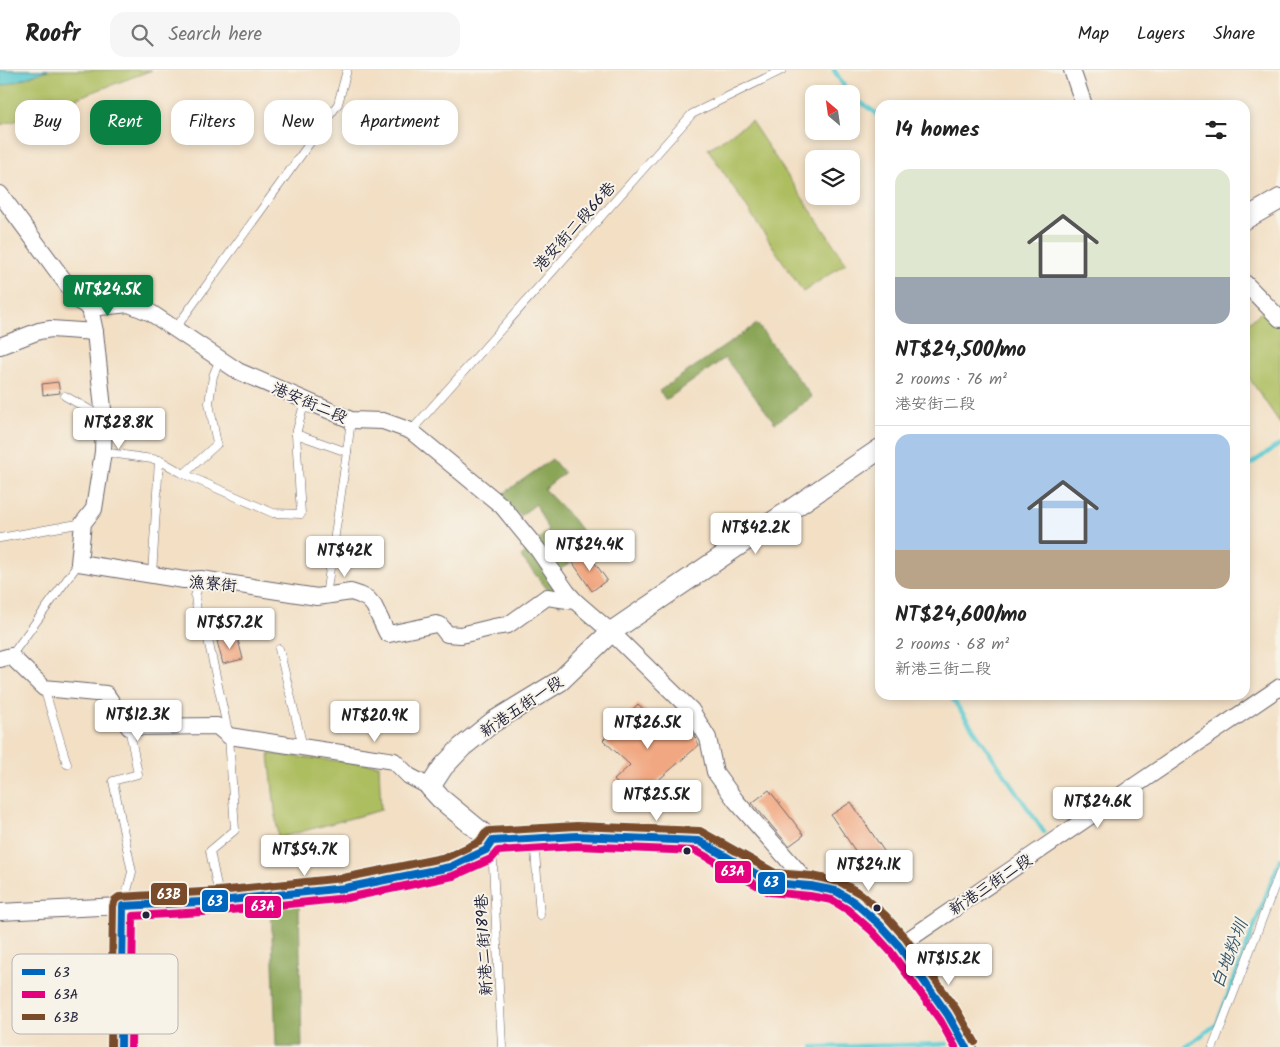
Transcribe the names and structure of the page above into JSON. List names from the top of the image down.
{
  "streets": {
    "street": [
      "港安街二段",
      "漁寮街",
      "新港五街一段",
      "新港三街二段"
    ],
    "lane": ["港安街二段66巷", "新港二街189巷"]
  },
  "crossings": [
    ["港安街二段66巷", "港安街二段"],
    ["港安街二段", "漁寮街"],
    ["港安街二段", "新港五街一段"]
  ],
  "water": ["白地粉圳"],
  "lines": ["transit line 63B", "transit line 63", "transit line 63A"],
  "legend": ["63", "63A", "63B"],
  "north": "top left",
  "page": {
    "header": "Roofr",
    "search": "Search here",
    "nav": ["Map", "Layers", "Share"],
    "chip": [
      "Buy",
      "Rent",
      "Filters",
      "New",
      "Apartment"
    ],
    "heading": "14 homes",
    "list": [
      {
        "name": "NT$24,500/mo",
        "note": "2 rooms · 76 m² · 港安街二段"
      },
      {
        "name": "NT$24,600/mo",
        "note": "2 rooms · 68 m² · 新港三街二段"
      }
    ],
    "price": [
      "NT$24.5K",
      "NT$28.8K",
      "NT$42.2K",
      "NT$24.4K",
      "NT$42K",
      "NT$57.2K",
      "NT$12.3K",
      "NT$20.9K",
      "NT$26.5K",
      "NT$25.5K",
      "NT$24.6K",
      "NT$54.7K",
      "NT$24.1K",
      "NT$15.2K"
    ]
  }
}
